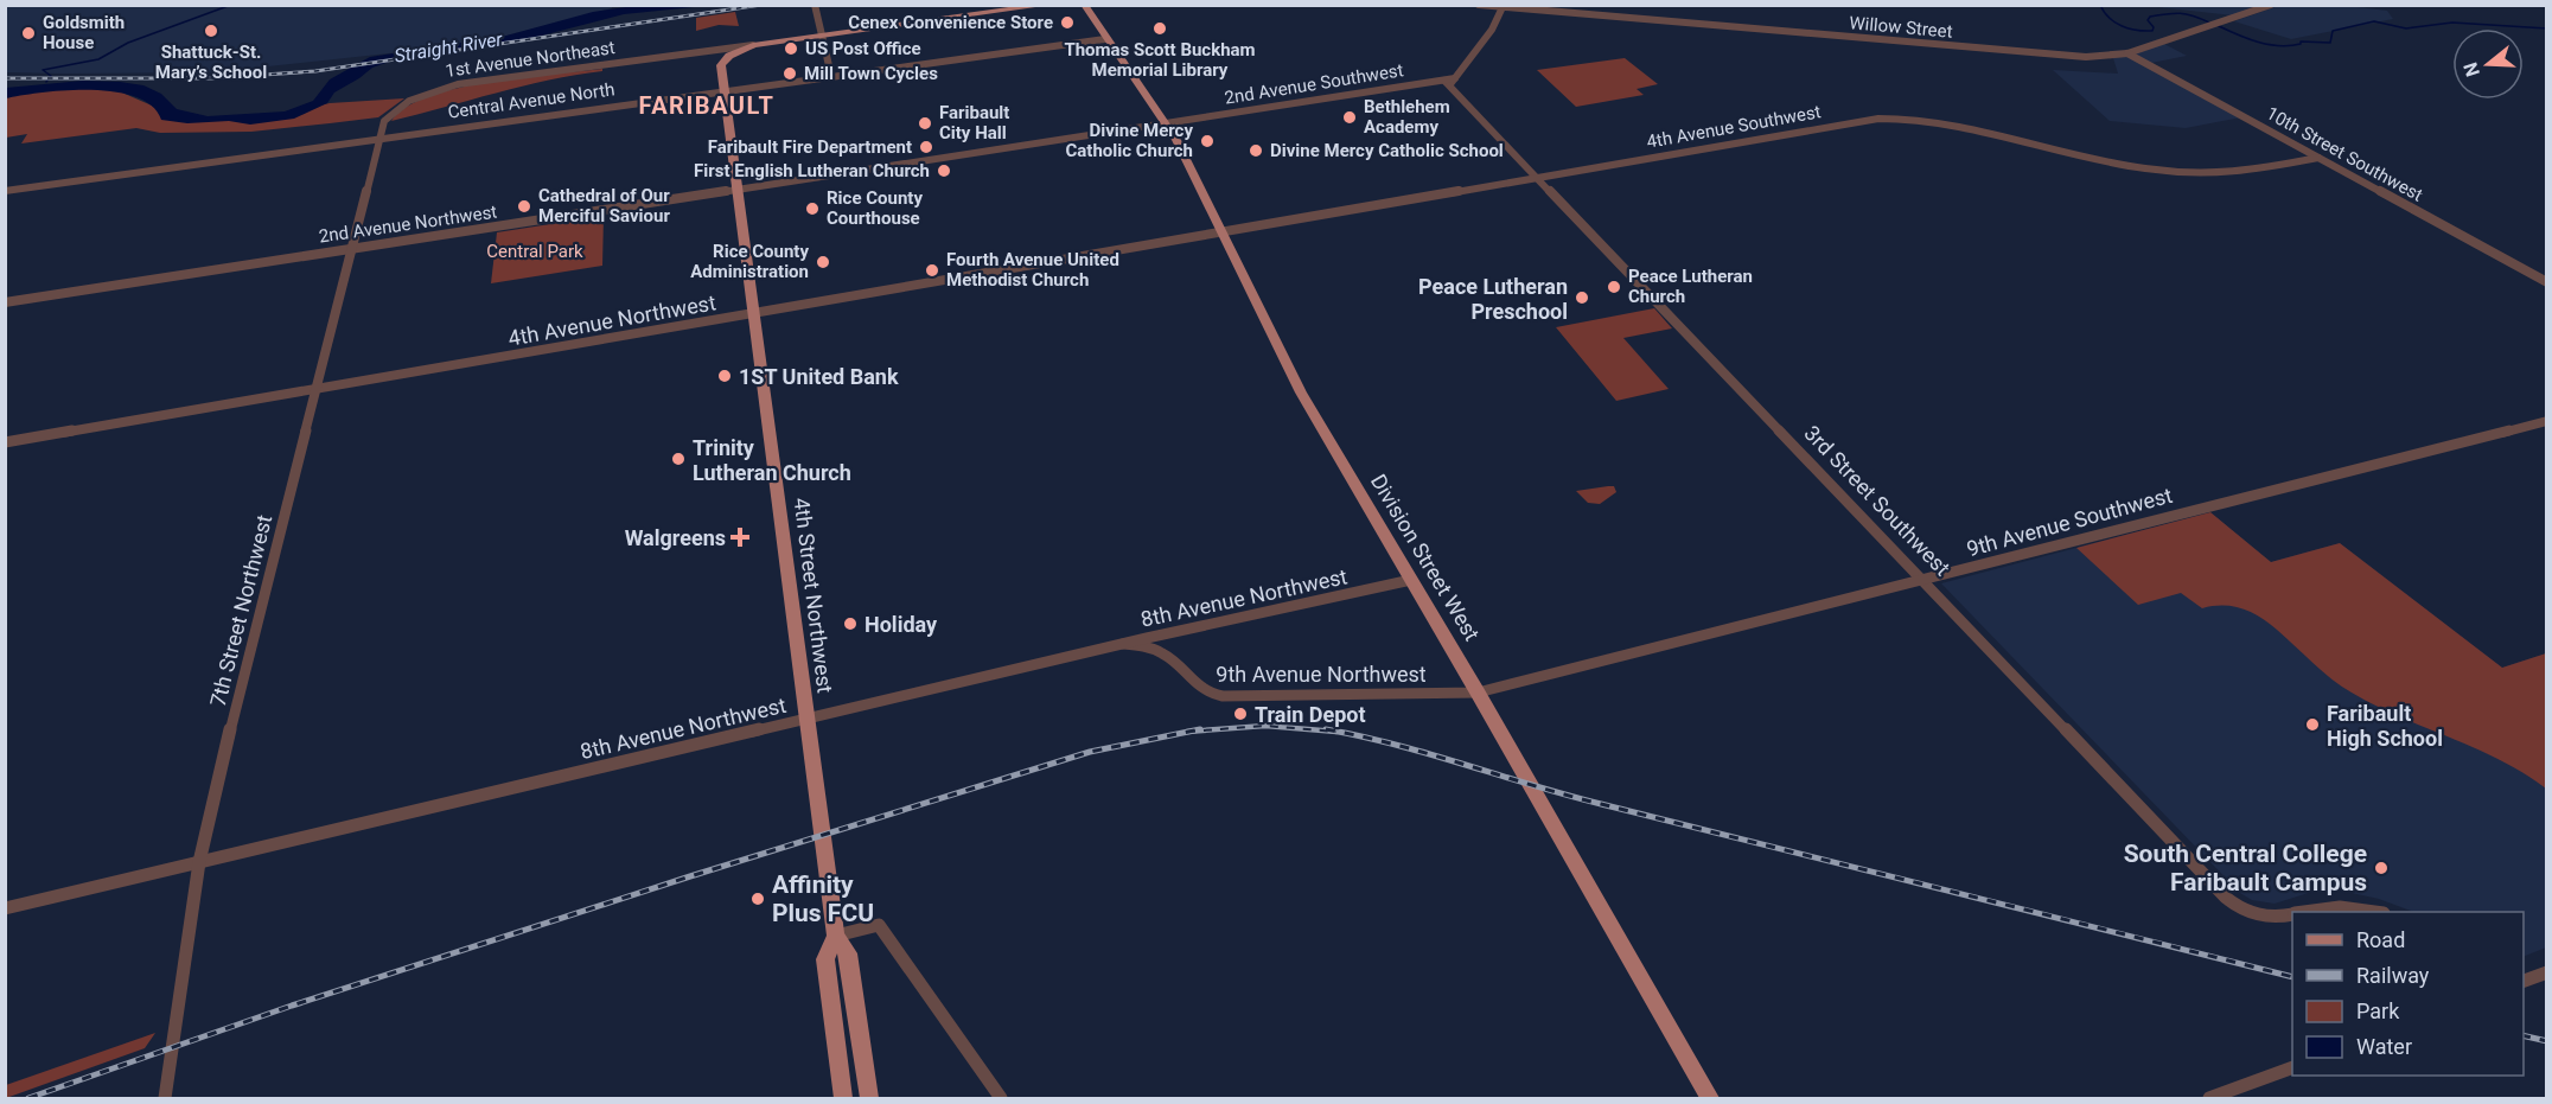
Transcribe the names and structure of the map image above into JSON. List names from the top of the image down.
{
  "streets": {
    "main road": ["1st Avenue Northeast", "Division Street West", "4th Street Northwest"],
    "street": [
      "Willow Street",
      "2nd Avenue Southwest",
      "Central Avenue North",
      "4th Avenue Southwest",
      "10th Street Southwest",
      "2nd Avenue Northwest",
      "4th Avenue Northwest",
      "3rd Street Southwest",
      "9th Avenue Southwest",
      "8th Avenue Northwest",
      "7th Street Northwest",
      "9th Avenue Northwest"
    ]
  },
  "crossings": [
    ["Willow Street", "10th Street Southwest"],
    ["1st Avenue Northeast", "Central Avenue North"],
    ["1st Avenue Northeast", "4th Street Northwest"],
    ["1st Avenue Northeast", "7th Street Northwest"],
    ["2nd Avenue Southwest", "2nd Avenue Northwest"],
    ["2nd Avenue Southwest", "3rd Street Southwest"],
    ["Central Avenue North", "Division Street West"],
    ["Central Avenue North", "4th Street Northwest"],
    ["Central Avenue North", "7th Street Northwest"],
    ["4th Avenue Southwest", "10th Street Southwest"],
    ["4th Avenue Southwest", "4th Avenue Northwest"],
    ["4th Avenue Southwest", "3rd Street Southwest"],
    ["4th Avenue Southwest", "Division Street West"],
    ["2nd Avenue Northwest", "4th Street Northwest"],
    ["2nd Avenue Northwest", "7th Street Northwest"],
    ["4th Avenue Northwest", "Division Street West"],
    ["4th Avenue Northwest", "4th Street Northwest"],
    ["4th Avenue Northwest", "7th Street Northwest"],
    ["3rd Street Southwest", "9th Avenue Southwest"],
    ["9th Avenue Southwest", "Division Street West"],
    ["9th Avenue Southwest", "9th Avenue Northwest"],
    ["Division Street West", "8th Avenue Northwest"],
    ["Division Street West", "9th Avenue Northwest"],
    ["4th Street Northwest", "8th Avenue Northwest"],
    ["8th Avenue Northwest", "7th Street Northwest"]
  ],
  "districts": ["FARIBAULT"],
  "water": ["Straight River"],
  "parks": ["Central Park"],
  "places": {
    "other": [
      "Cenex Convenience Store",
      "Thomas Scott Buckham Memorial Library",
      "Shattuck-St. Mary’s School",
      "Goldsmith House",
      "US Post Office",
      "Mill Town Cycles",
      "Bethlehem Academy",
      "Faribault City Hall",
      "Divine Mercy Catholic Church",
      "Faribault Fire Department",
      "Divine Mercy Catholic School",
      "First English Lutheran Church",
      "Cathedral of Our Merciful Saviour",
      "Rice County Courthouse",
      "Rice County Administration",
      "Fourth Avenue United Methodist Church",
      "Peace Lutheran Church",
      "Peace Lutheran Preschool",
      "1ST United Bank",
      "Trinity Lutheran Church",
      "Holiday",
      "Train Depot",
      "Faribault High School",
      "South Central College Faribault Campus",
      "Affinity Plus FCU"
    ],
    "health": ["Walgreens"]
  },
  "legend": [
    "Road",
    "Railway",
    "Park",
    "Water"
  ],
  "north": "left"
}
